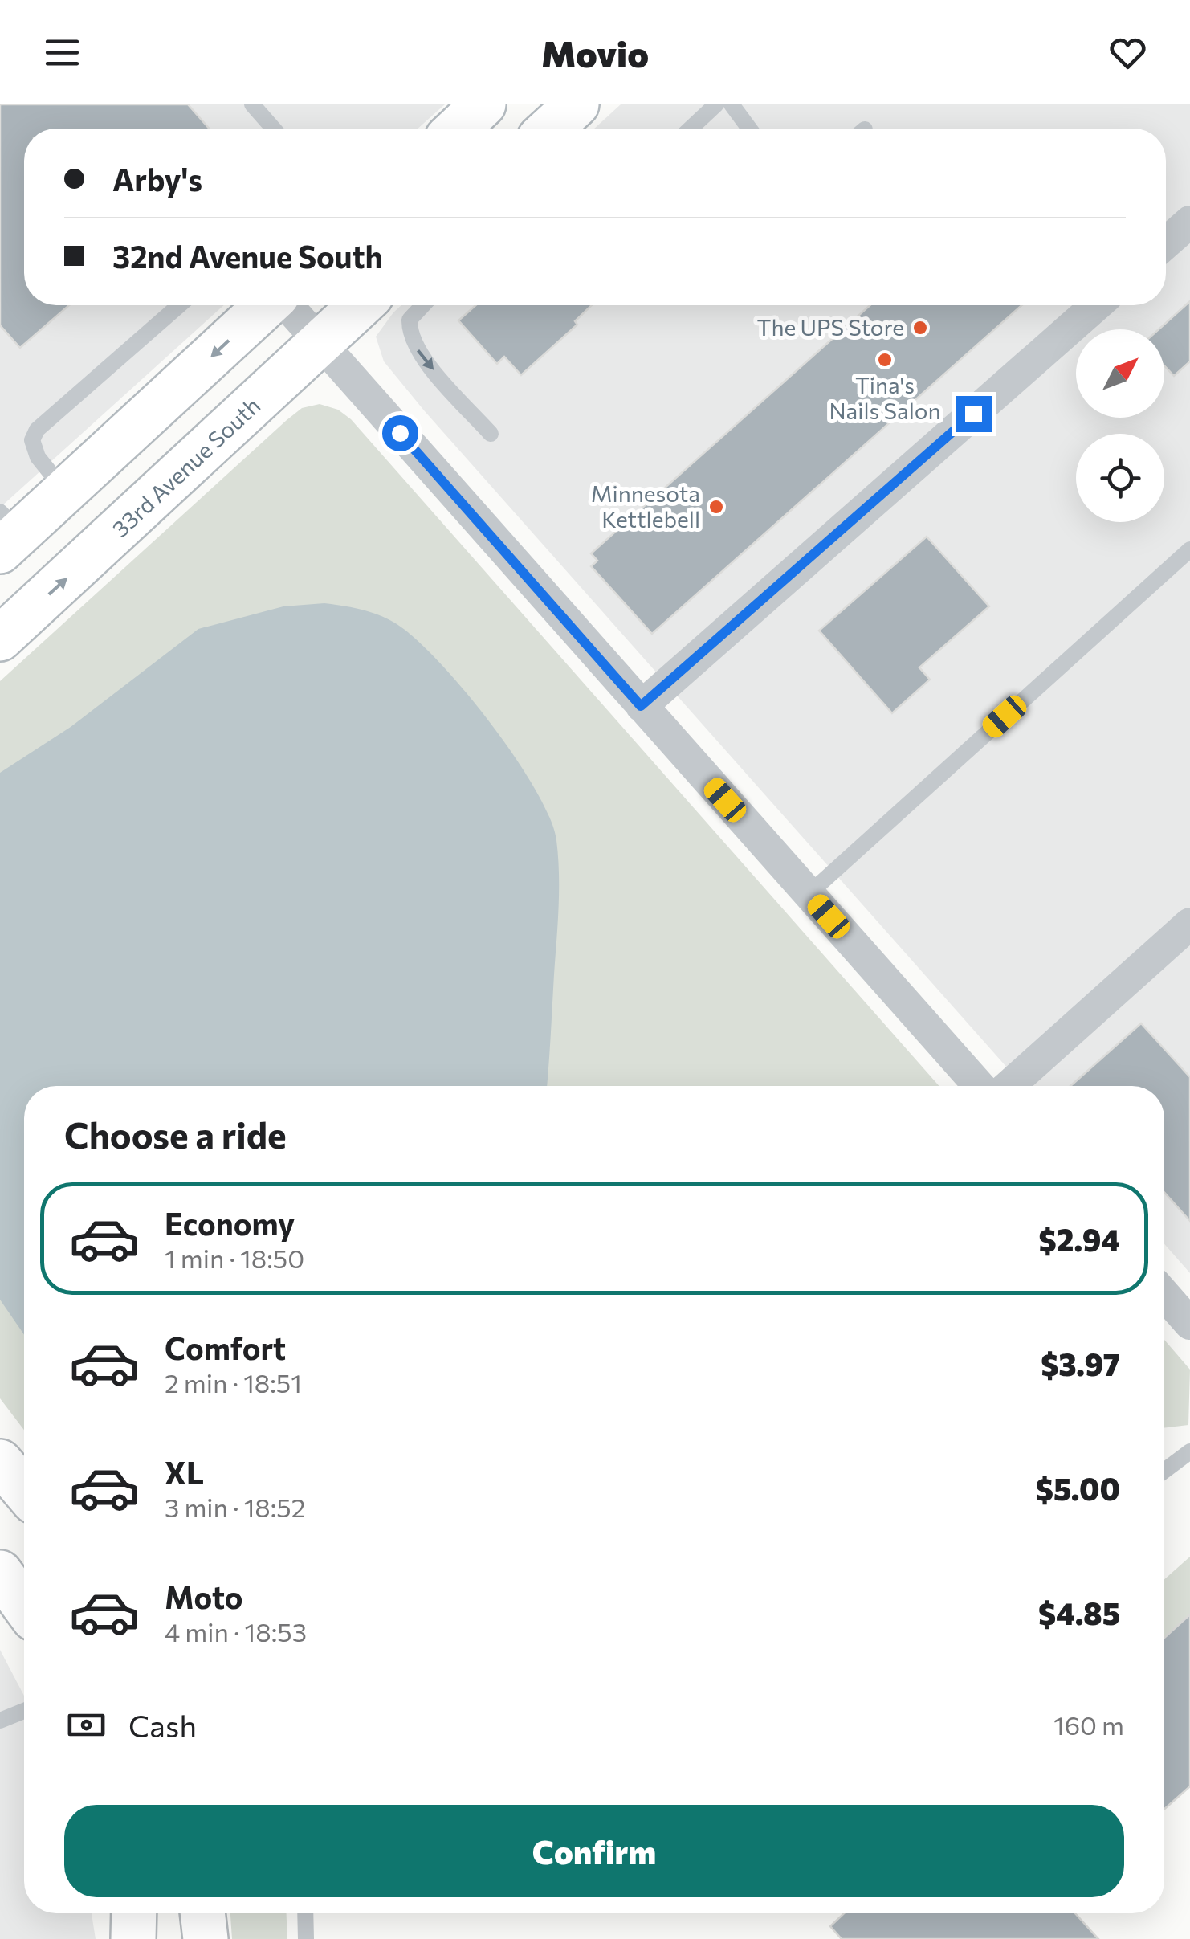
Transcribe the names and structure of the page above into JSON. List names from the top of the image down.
{
  "streets": {
    "main road": ["33rd Avenue South"]
  },
  "places": ["The UPS Store", "Tina's Nails Salon", "Minnesota Kettlebell"],
  "north": "top right",
  "page": {
    "header": "Movio",
    "banner": ["Arby's", "32nd Avenue South"],
    "heading": "Choose a ride",
    "list": [
      {
        "name": "Economy",
        "note": "1 min · 18:50",
        "value": "$2.94"
      },
      {
        "name": "Comfort",
        "note": "2 min · 18:51",
        "value": "$3.97"
      },
      {
        "name": "XL",
        "note": "3 min · 18:52",
        "value": "$5.00"
      },
      {
        "name": "Moto",
        "note": "4 min · 18:53",
        "value": "$4.85"
      }
    ],
    "pay": ["Cash", "160 m"],
    "buttons": "Confirm"
  }
}
